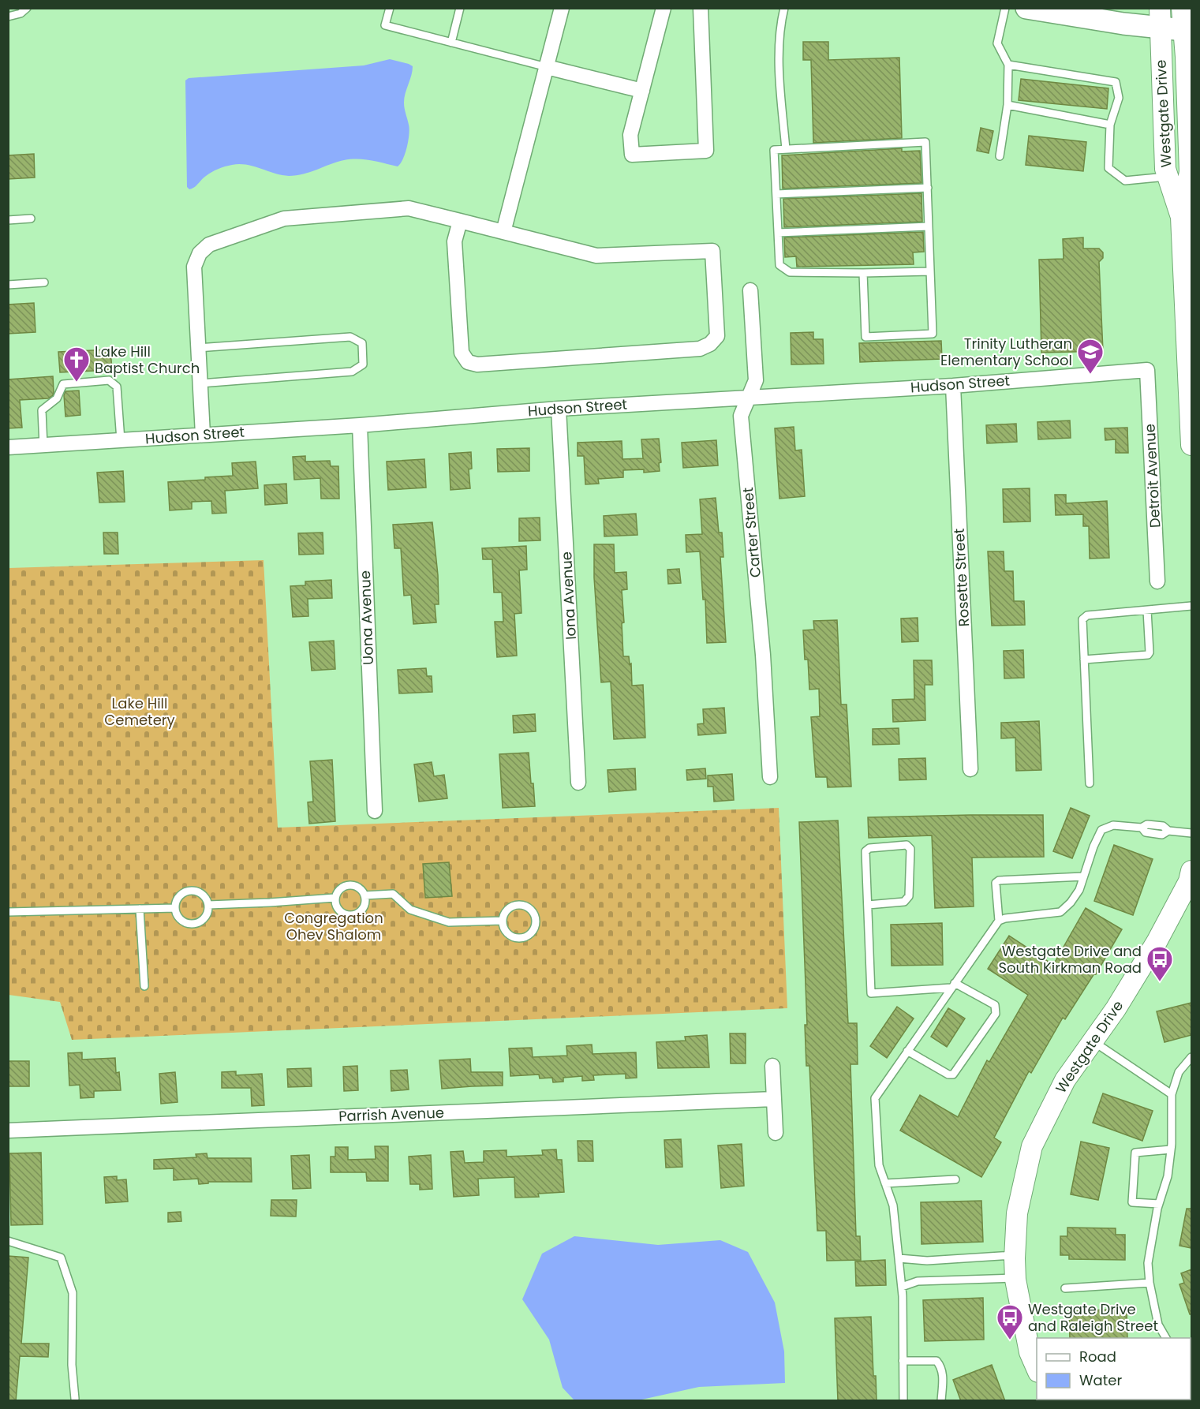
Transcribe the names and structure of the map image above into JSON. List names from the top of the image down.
{
  "streets": {
    "street": [
      "Westgate Drive",
      "Hudson Street",
      "Detroit Avenue",
      "Carter Street",
      "Rosette Street",
      "Iona Avenue",
      "Uona Avenue",
      "Parrish Avenue"
    ]
  },
  "crossings": [
    ["Hudson Street", "Detroit Avenue"],
    ["Hudson Street", "Carter Street"],
    ["Hudson Street", "Rosette Street"],
    ["Hudson Street", "Iona Avenue"],
    ["Hudson Street", "Uona Avenue"]
  ],
  "parks": ["Lake Hill Cemetery", "Congregation Ohev Shalom"],
  "places": {
    "school or university": ["Trinity Lutheran Elementary School"],
    "church": ["Lake Hill Baptist Church"],
    "bus stop": ["Westgate Drive and South Kirkman Road", "Westgate Drive and Raleigh Street"]
  },
  "legend": ["Road", "Water"]
}
